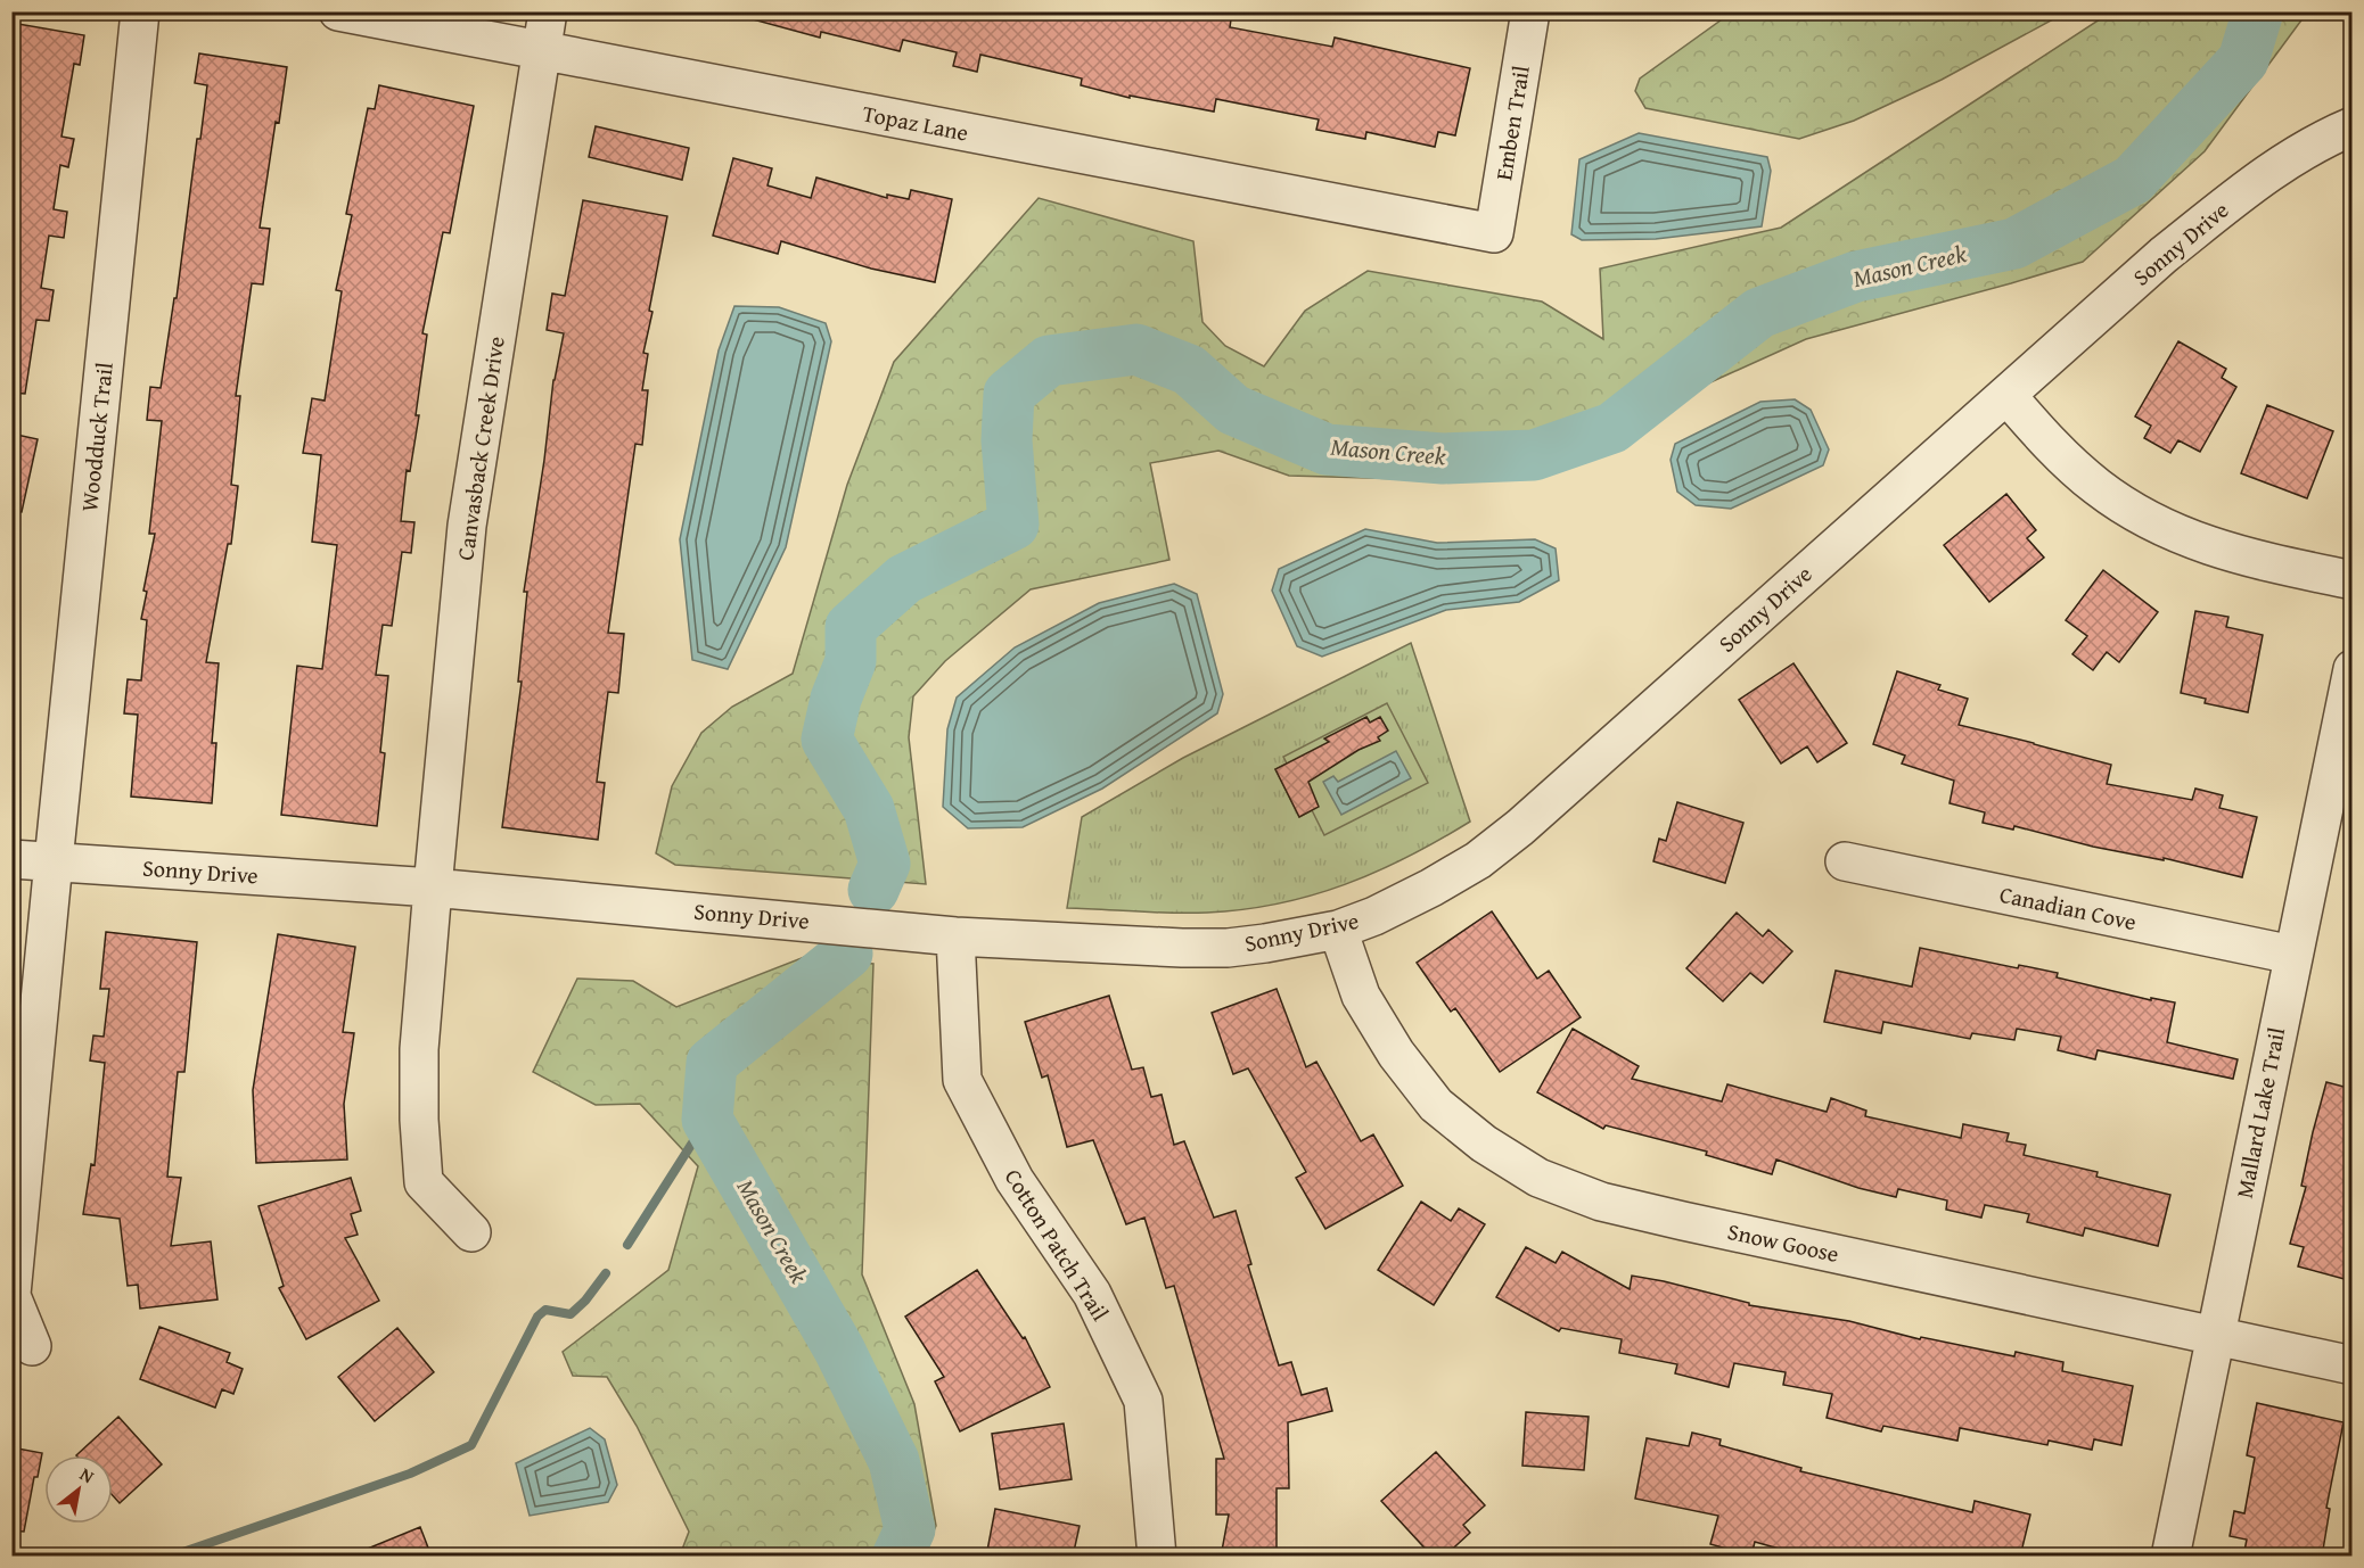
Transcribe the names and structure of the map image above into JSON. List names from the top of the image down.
{
  "streets": {
    "street": [
      "Topaz Lane",
      "Emben Trail",
      "Sonny Drive",
      "Woodduck Trail",
      "Canvasback Creek Drive",
      "Canadian Cove",
      "Mallard Lake Trail",
      "Snow Goose",
      "Cotton Patch Trail"
    ]
  },
  "crossings": [
    ["Topaz Lane", "Emben Trail"],
    ["Topaz Lane", "Canvasback Creek Drive"],
    ["Sonny Drive", "Woodduck Trail"],
    ["Sonny Drive", "Canvasback Creek Drive"],
    ["Sonny Drive", "Snow Goose"],
    ["Sonny Drive", "Cotton Patch Trail"],
    ["Canadian Cove", "Mallard Lake Trail"],
    ["Mallard Lake Trail", "Snow Goose"]
  ],
  "water": ["Mason Creek"],
  "north": "top right"
}
